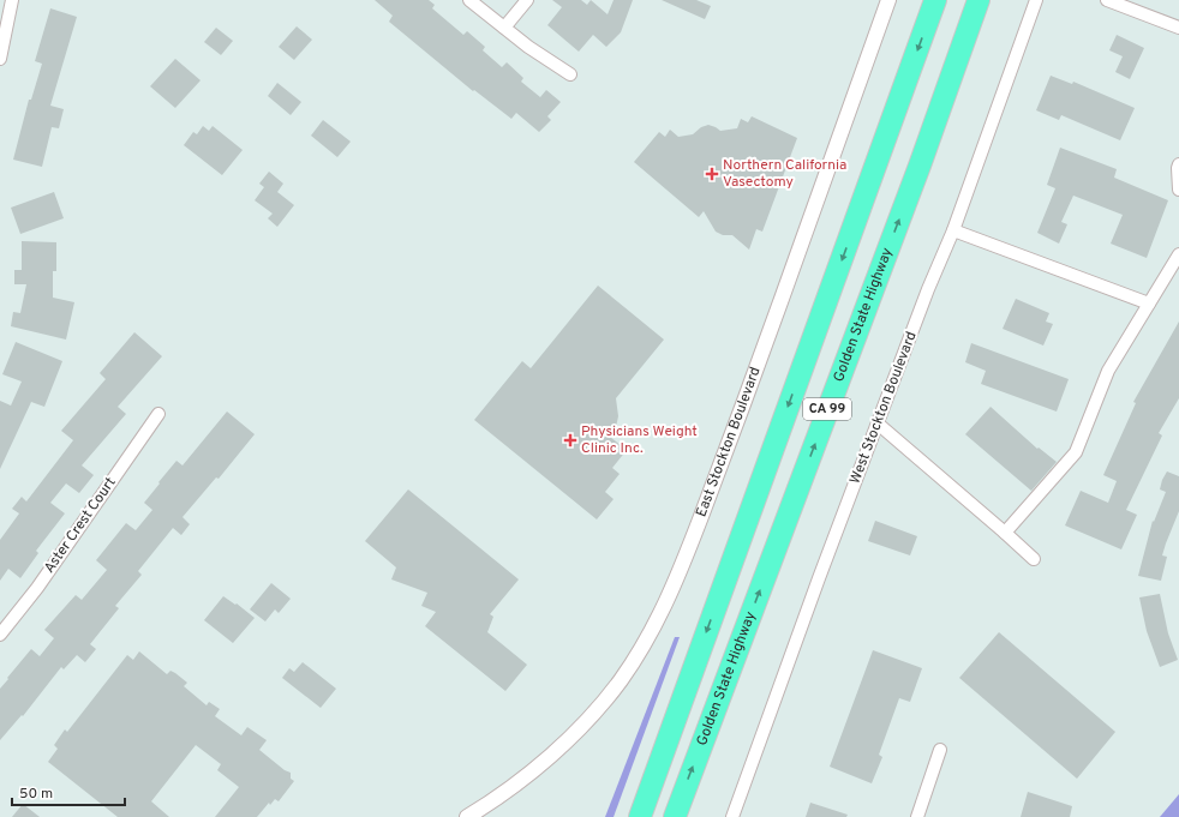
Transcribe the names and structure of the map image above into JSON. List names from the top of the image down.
{
  "streets": {
    "highway": ["Golden State Highway", "CA 99"],
    "street": ["West Stockton Boulevard", "East Stockton Boulevard", "Aster Crest Court"]
  },
  "places": {
    "health": ["Northern California Vasectomy", "Physicians Weight Clinic Inc."]
  },
  "scale_bar": "50 m"
}
